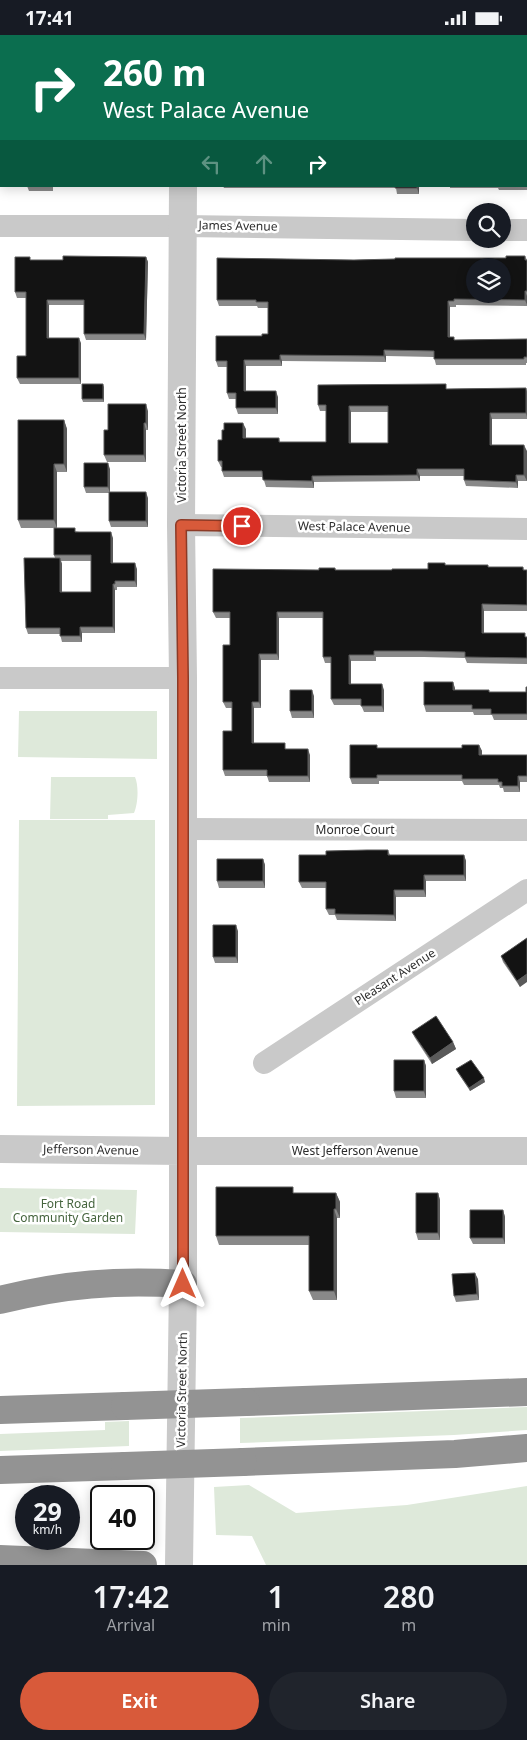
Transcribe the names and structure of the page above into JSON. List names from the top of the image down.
{
  "streets": {
    "street": [
      "James Avenue",
      "Victoria Street North",
      "West Palace Avenue",
      "Monroe Court",
      "Pleasant Avenue",
      "Jefferson Avenue",
      "West Jefferson Avenue"
    ]
  },
  "crossings": [
    ["James Avenue", "Victoria Street North"],
    ["Victoria Street North", "West Palace Avenue"],
    ["Victoria Street North", "Monroe Court"],
    ["Victoria Street North", "Jefferson Avenue"],
    ["Victoria Street North", "West Jefferson Avenue"],
    ["Jefferson Avenue", "West Jefferson Avenue"]
  ],
  "parks": ["Fort Road Community Garden"],
  "page": {
    "status": "17:41",
    "turn": ["260 m", "West Palace Avenue"],
    "speed": "29 km/h",
    "limit": "40",
    "eta": [
      "17:42",
      "Arrival",
      "1",
      "min",
      "280",
      "m"
    ],
    "buttons": ["Exit", "Share"]
  }
}
